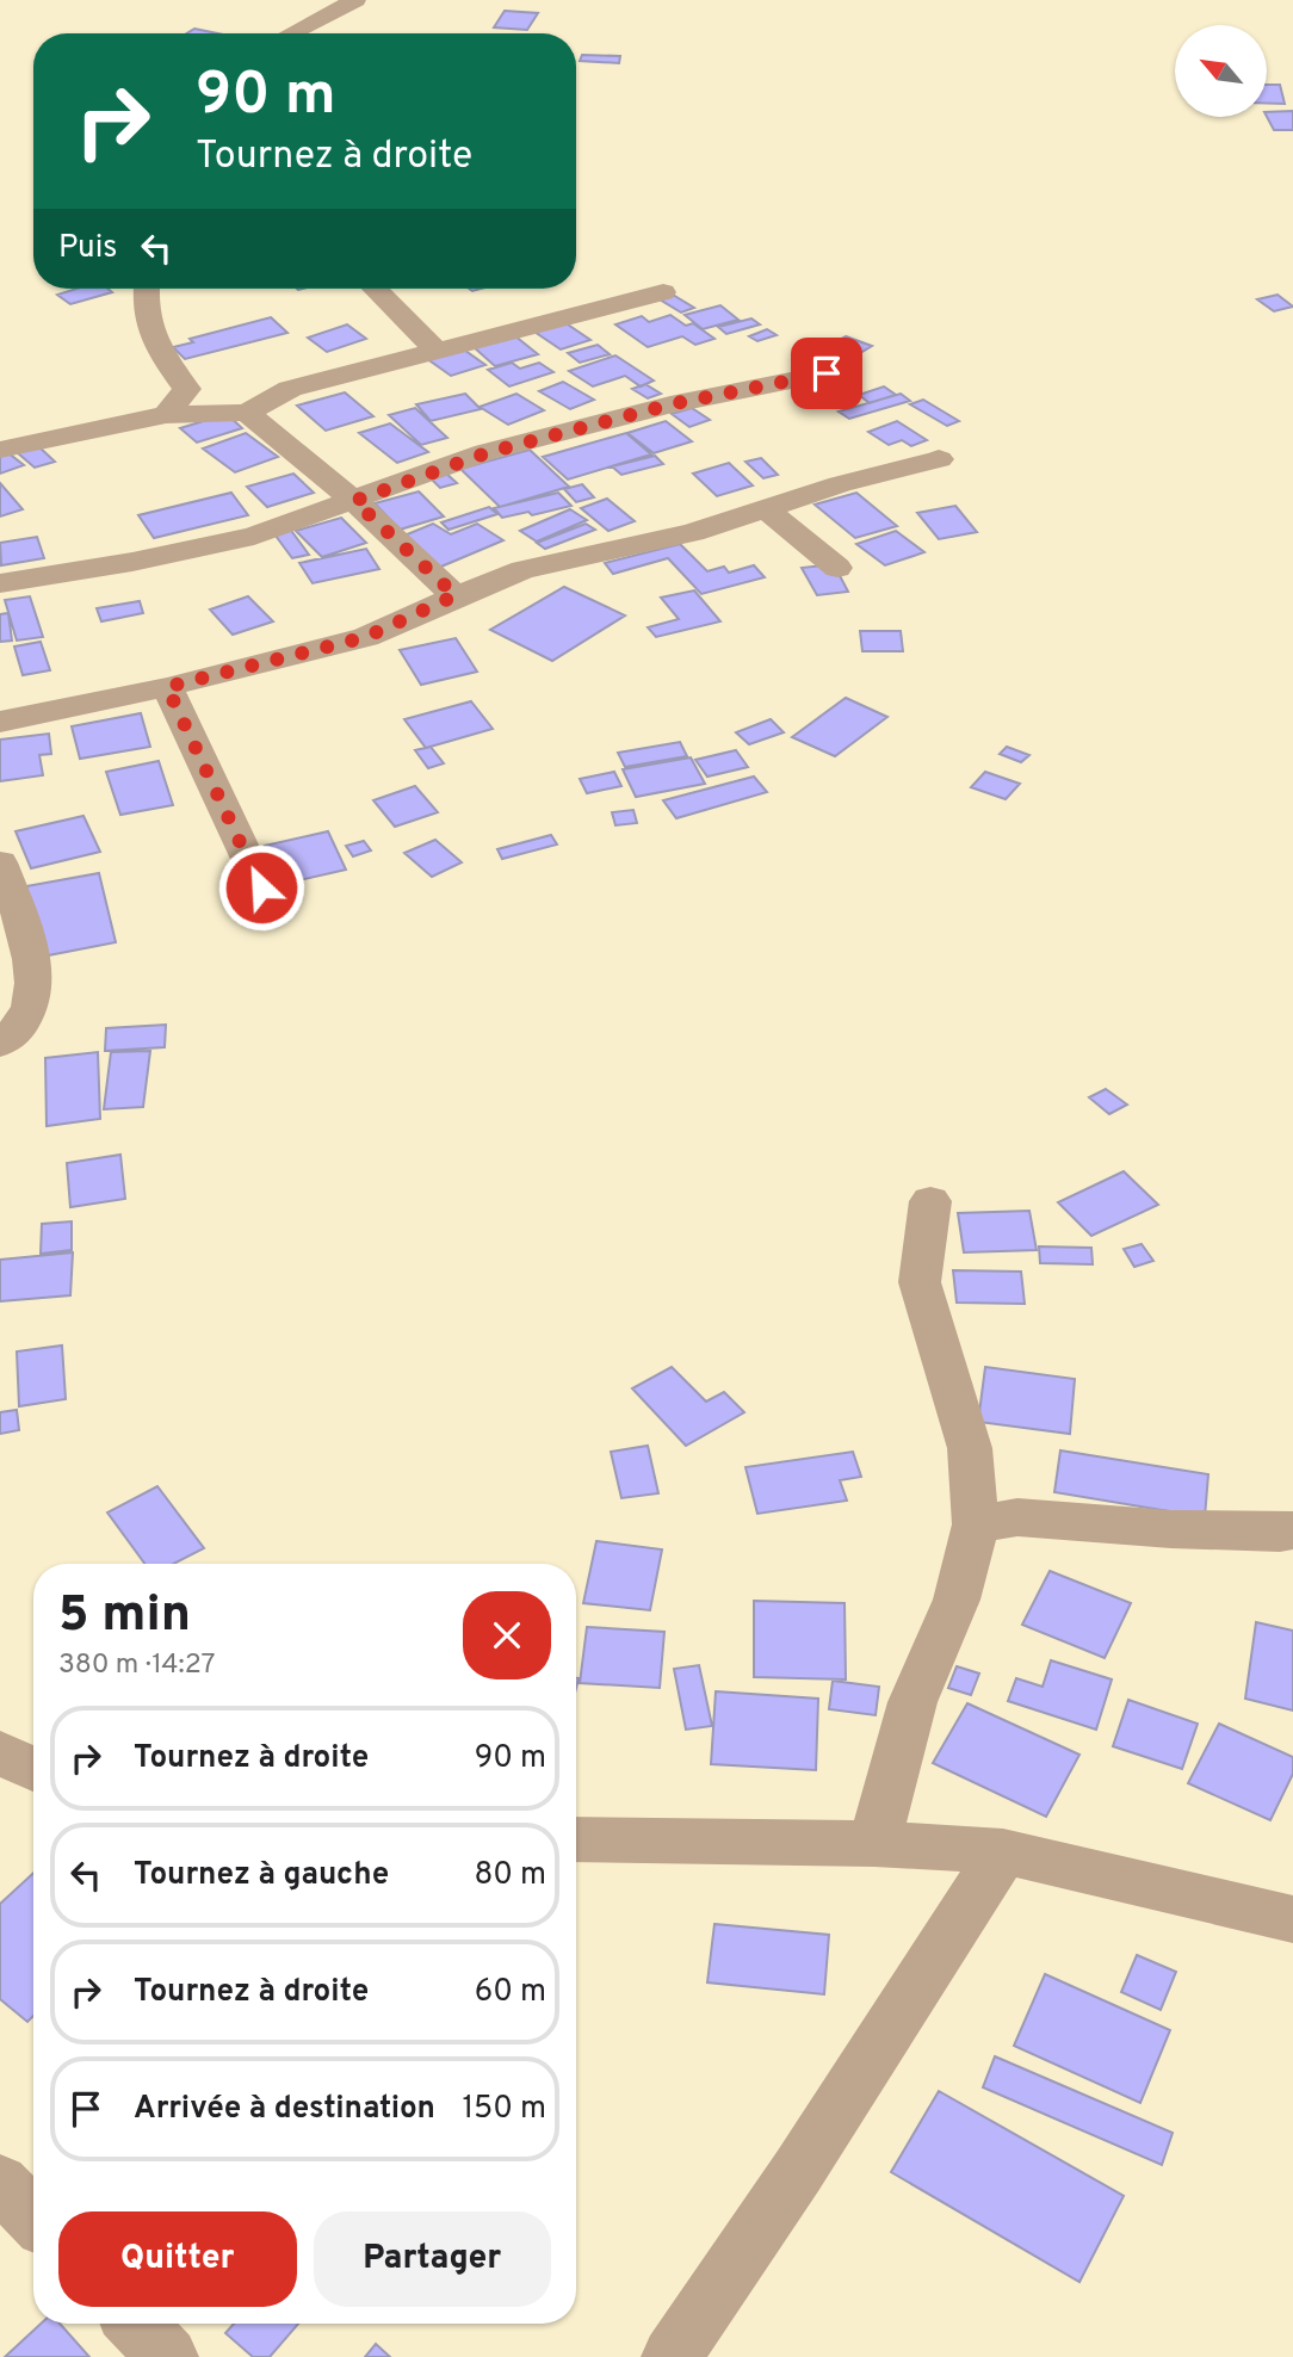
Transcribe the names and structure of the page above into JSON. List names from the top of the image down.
{
  "north": "top left",
  "page": {
    "turn": ["90 m", "Tournez à droite"],
    "then": "Puis",
    "heading": ["5 min", "380 m · 14:27"],
    "list": [
      {
        "name": "Tournez à droite",
        "value": "90 m"
      },
      {
        "name": "Tournez à gauche",
        "value": "80 m"
      },
      {
        "name": "Tournez à droite",
        "value": "60 m"
      },
      {
        "name": "Arrivée à destination",
        "value": "150 m"
      }
    ],
    "buttons": ["Quitter", "Partager"]
  }
}
